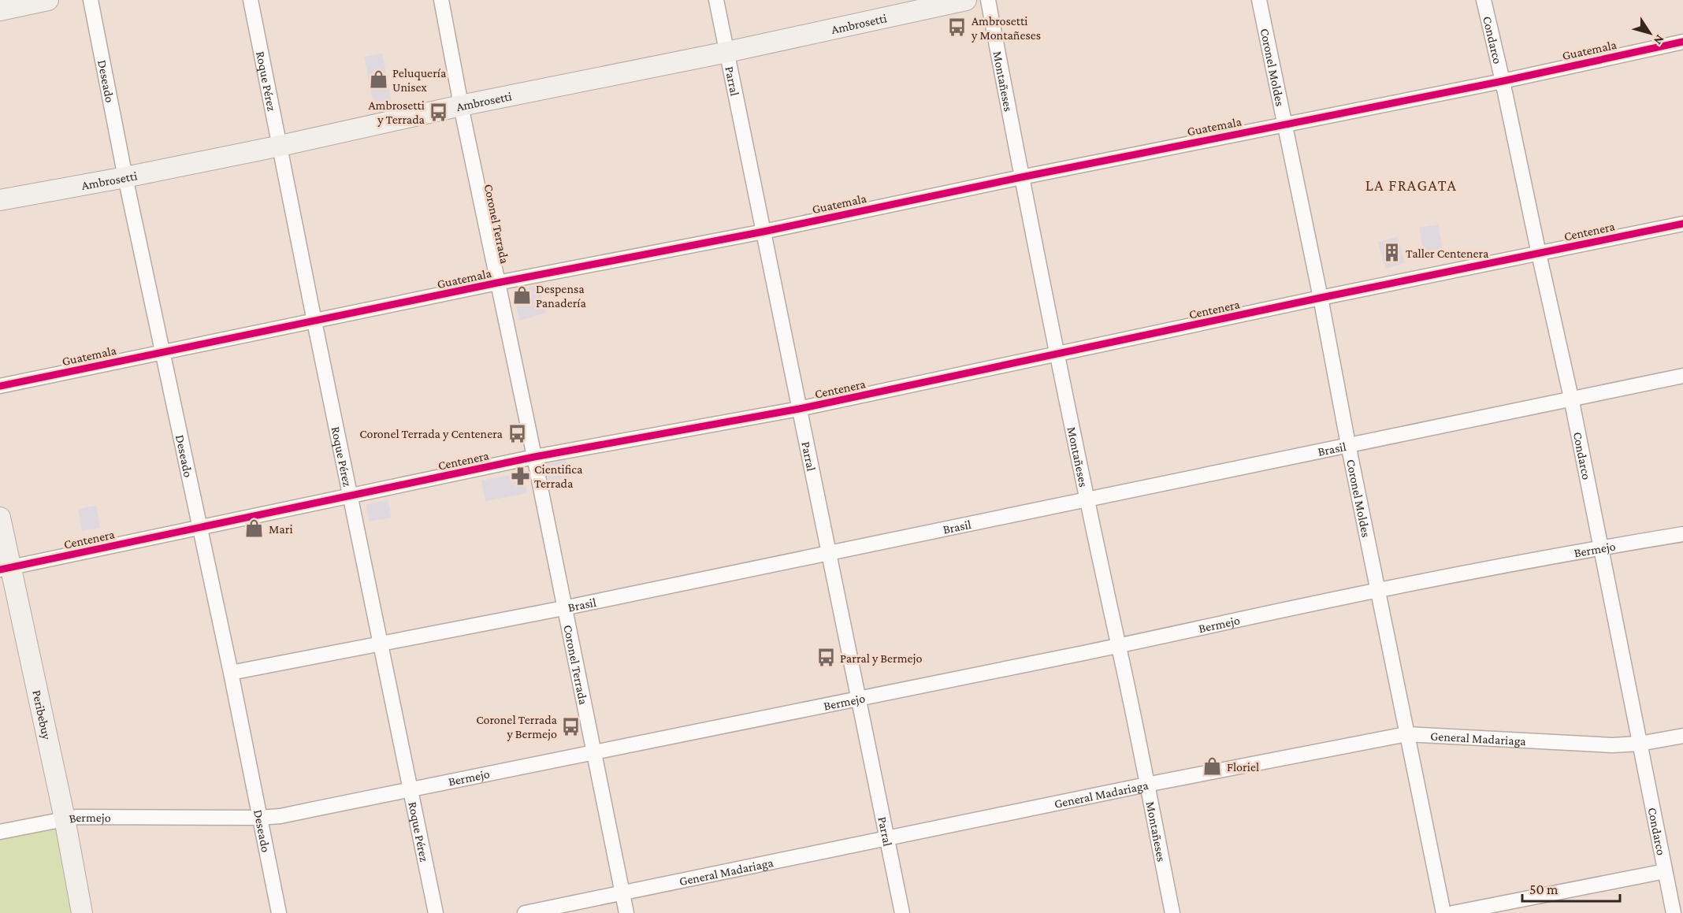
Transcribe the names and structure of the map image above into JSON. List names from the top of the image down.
{
  "streets": {
    "street": [
      "Ambrosetti",
      "Condarco",
      "Guatemala",
      "Coronel Moldes",
      "Roque Pérez",
      "Parral",
      "Montañeses",
      "Deseado",
      "Coronel Terrada",
      "Centenera",
      "Brasil",
      "Bermejo",
      "Peribebuy",
      "General Madariaga"
    ]
  },
  "crossings": [
    ["Ambrosetti", "Roque Pérez"],
    ["Ambrosetti", "Parral"],
    ["Ambrosetti", "Deseado"],
    ["Ambrosetti", "Coronel Terrada"],
    ["Condarco", "Guatemala"],
    ["Condarco", "Centenera"],
    ["Condarco", "Brasil"],
    ["Condarco", "Bermejo"],
    ["Condarco", "General Madariaga"],
    ["Guatemala", "Coronel Moldes"],
    ["Guatemala", "Roque Pérez"],
    ["Guatemala", "Parral"],
    ["Guatemala", "Montañeses"],
    ["Guatemala", "Deseado"],
    ["Guatemala", "Coronel Terrada"],
    ["Coronel Moldes", "Centenera"],
    ["Coronel Moldes", "Brasil"],
    ["Coronel Moldes", "Bermejo"],
    ["Coronel Moldes", "General Madariaga"],
    ["Roque Pérez", "Centenera"],
    ["Roque Pérez", "Brasil"],
    ["Roque Pérez", "Bermejo"],
    ["Parral", "Centenera"],
    ["Parral", "Brasil"],
    ["Parral", "Bermejo"],
    ["Parral", "General Madariaga"],
    ["Montañeses", "Centenera"],
    ["Montañeses", "Brasil"],
    ["Montañeses", "Bermejo"],
    ["Montañeses", "General Madariaga"],
    ["Deseado", "Centenera"],
    ["Deseado", "Brasil"],
    ["Deseado", "Bermejo"],
    ["Coronel Terrada", "Centenera"],
    ["Coronel Terrada", "Brasil"],
    ["Coronel Terrada", "Bermejo"],
    ["Coronel Terrada", "General Madariaga"],
    ["Centenera", "Peribebuy"],
    ["Bermejo", "Peribebuy"]
  ],
  "districts": ["LA FRAGATA"],
  "places": {
    "bus stop": [
      "Ambrosetti y Montañeses",
      "Ambrosetti y Terrada",
      "Coronel Terrada y Centenera",
      "Parral y Bermejo",
      "Coronel Terrada y Bermejo"
    ],
    "shop": [
      "Peluquería Unisex",
      "Despensa Panadería",
      "Mari",
      "Floriel"
    ],
    "building": ["Taller Centenera"],
    "pharmacy": ["Cientifica Terrada"]
  },
  "scale_bar": "50 m",
  "north": "bottom right"
}
